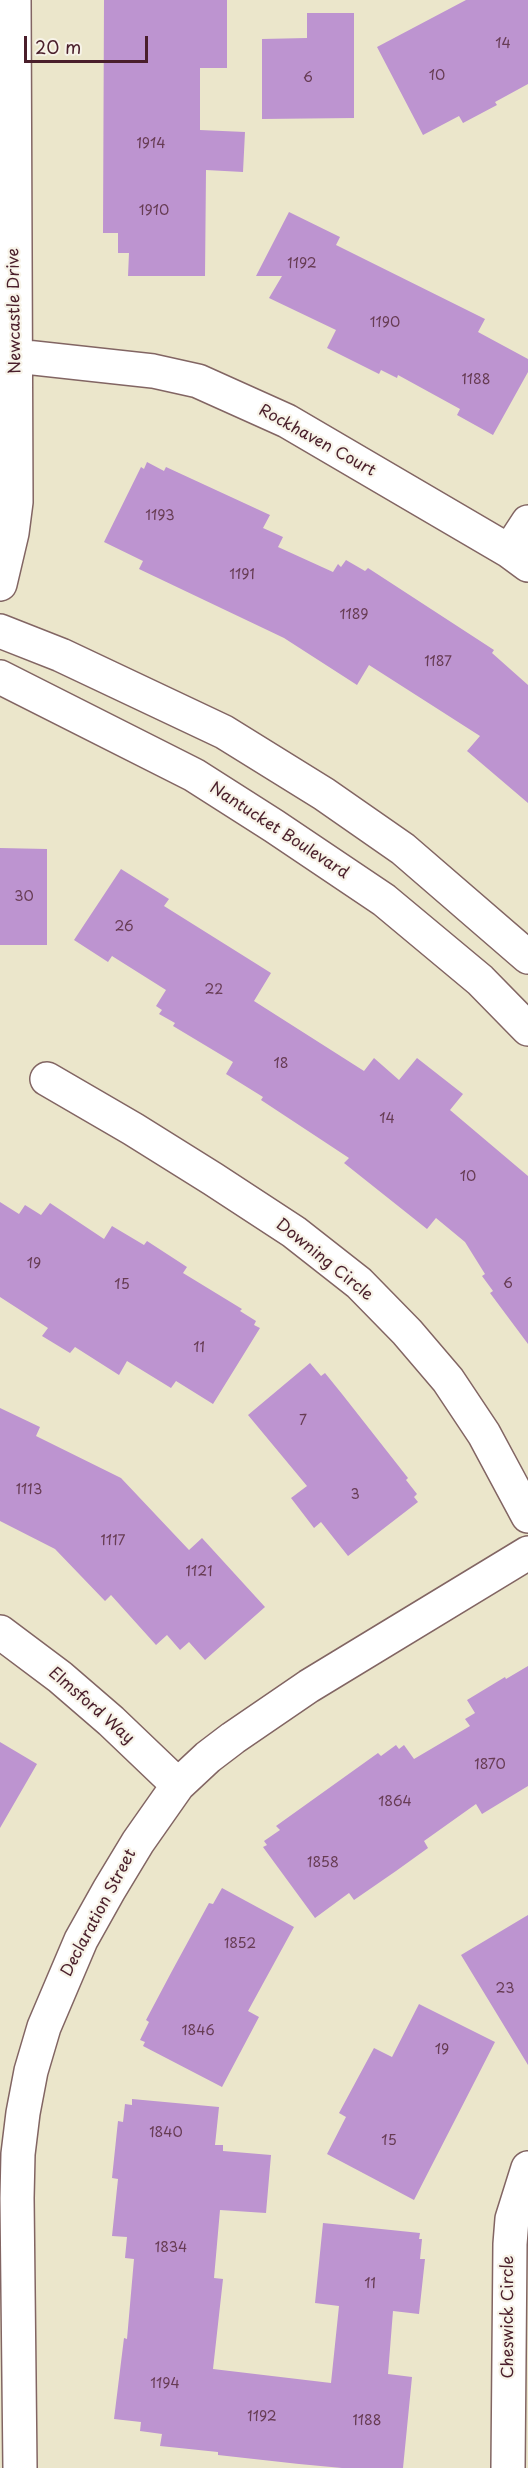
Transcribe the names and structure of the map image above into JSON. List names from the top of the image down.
{
  "streets": {
    "street": [
      "Newcastle Drive",
      "Rockhaven Court",
      "Nantucket Boulevard",
      "Downing Circle",
      "Elmsford Way",
      "Declaration Street",
      "Cheswick Circle"
    ]
  },
  "crossings": [
    ["Newcastle Drive", "Rockhaven Court"],
    ["Elmsford Way", "Declaration Street"]
  ],
  "house_numbers": [
    "14",
    "10",
    "6",
    "1914",
    "1910",
    "1192",
    "1190",
    "1188",
    "1193",
    "1191",
    "1189",
    "1187",
    "30",
    "26",
    "22",
    "18",
    "14",
    "10",
    "19",
    "6",
    "15",
    "11",
    "7",
    "1113",
    "3",
    "1117",
    "1121",
    "1870",
    "1864",
    "1858",
    "1852",
    "23",
    "1846",
    "19",
    "1840",
    "15",
    "1834",
    "11",
    "1194",
    "1192",
    "1188"
  ],
  "scale_bar": "20 m"
}
